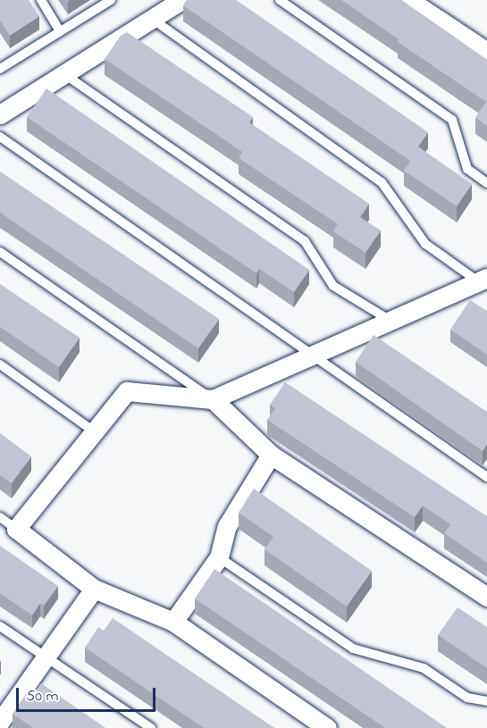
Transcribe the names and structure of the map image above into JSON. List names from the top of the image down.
{
  "scale_bar": "50 m"
}
